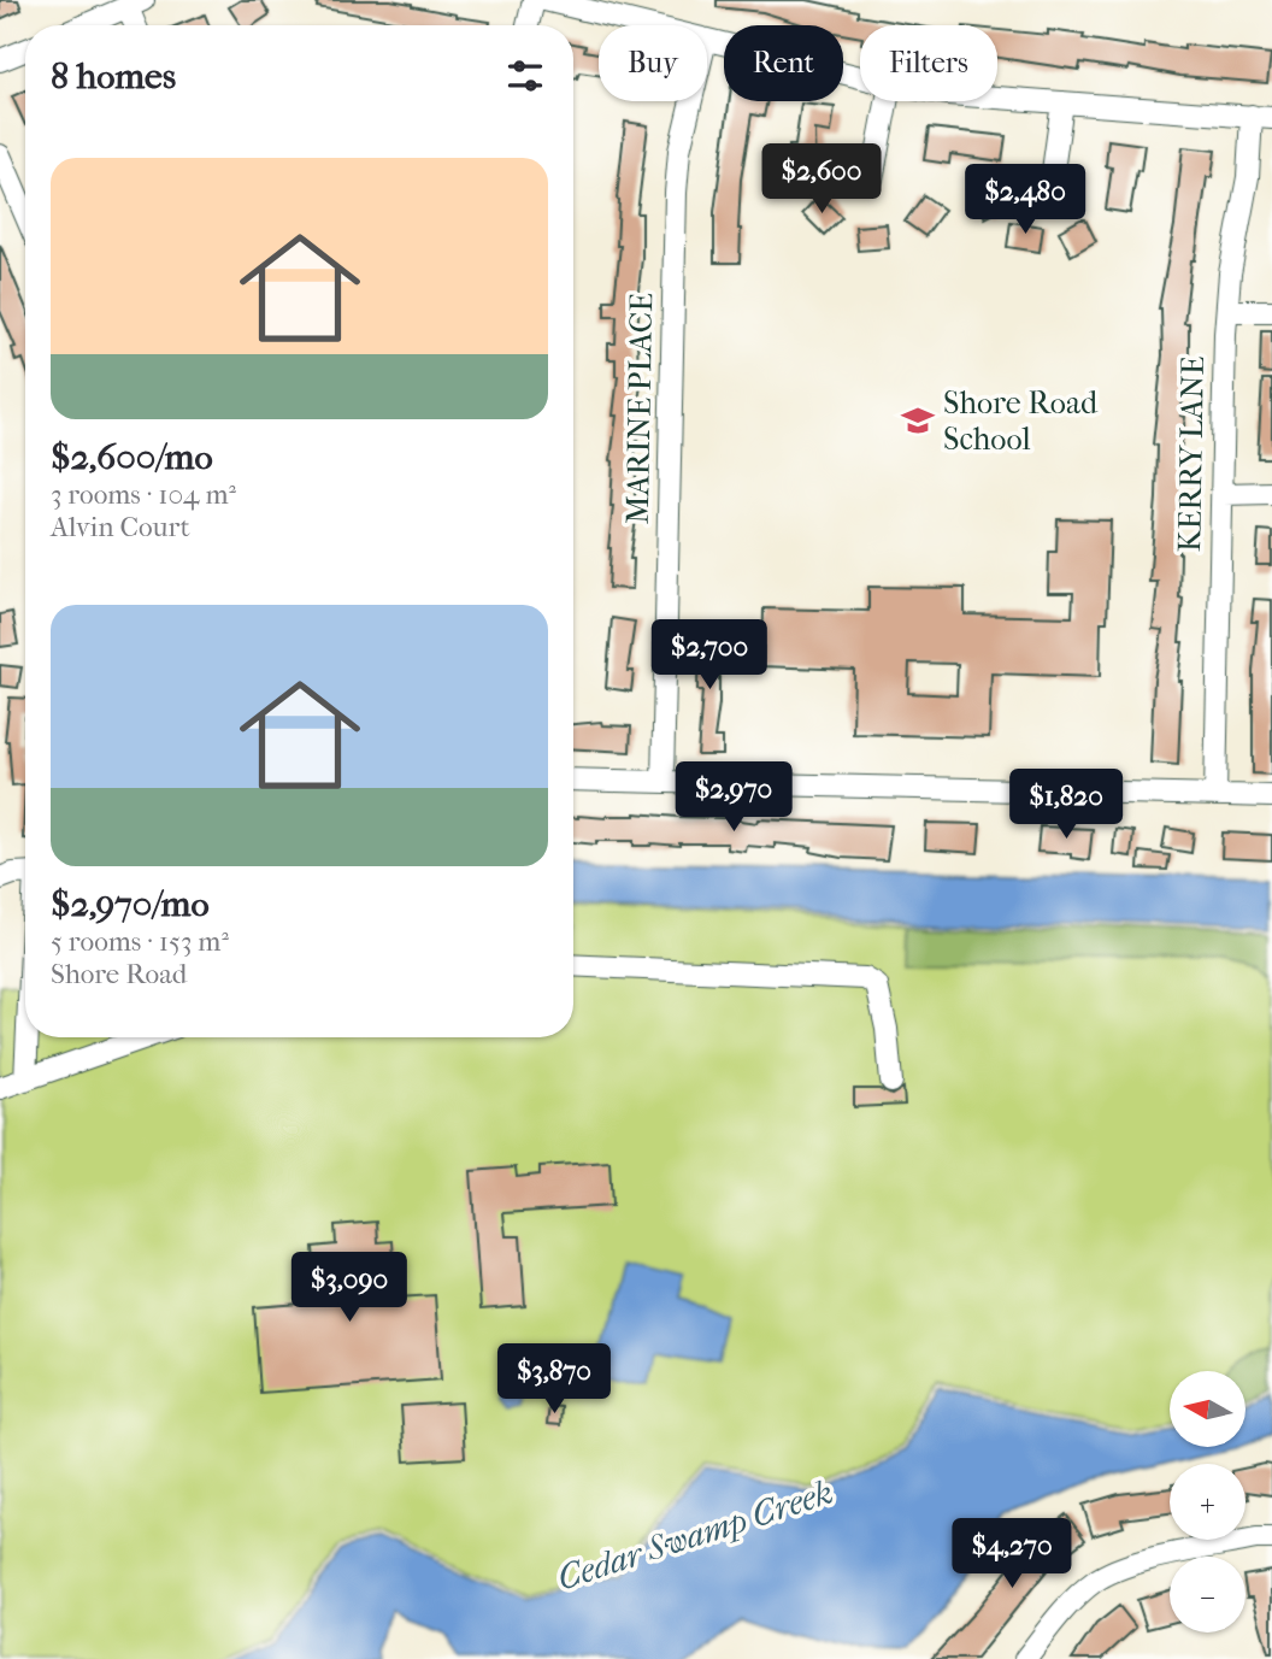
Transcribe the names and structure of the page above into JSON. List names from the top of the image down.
{
  "streets": {
    "street": ["MARINE PLACE", "KERRY LANE"]
  },
  "water": ["Cedar Swamp Creek"],
  "places": {
    "school or university": ["Shore Road School"]
  },
  "north": "left",
  "page": {
    "chip": ["Buy", "Rent", "Filters"],
    "heading": "8 homes",
    "list": [
      {
        "name": "$2,600/mo",
        "note": "3 rooms · 104 m² · Alvin Court"
      },
      {
        "name": "$2,970/mo",
        "note": "5 rooms · 153 m² · Shore Road"
      }
    ],
    "price": [
      "$2,600",
      "$2,480",
      "$2,700",
      "$2,970",
      "$1,820",
      "$3,090",
      "$3,870",
      "$4,270"
    ],
    "map_buttons": ["+", "−"]
  }
}
